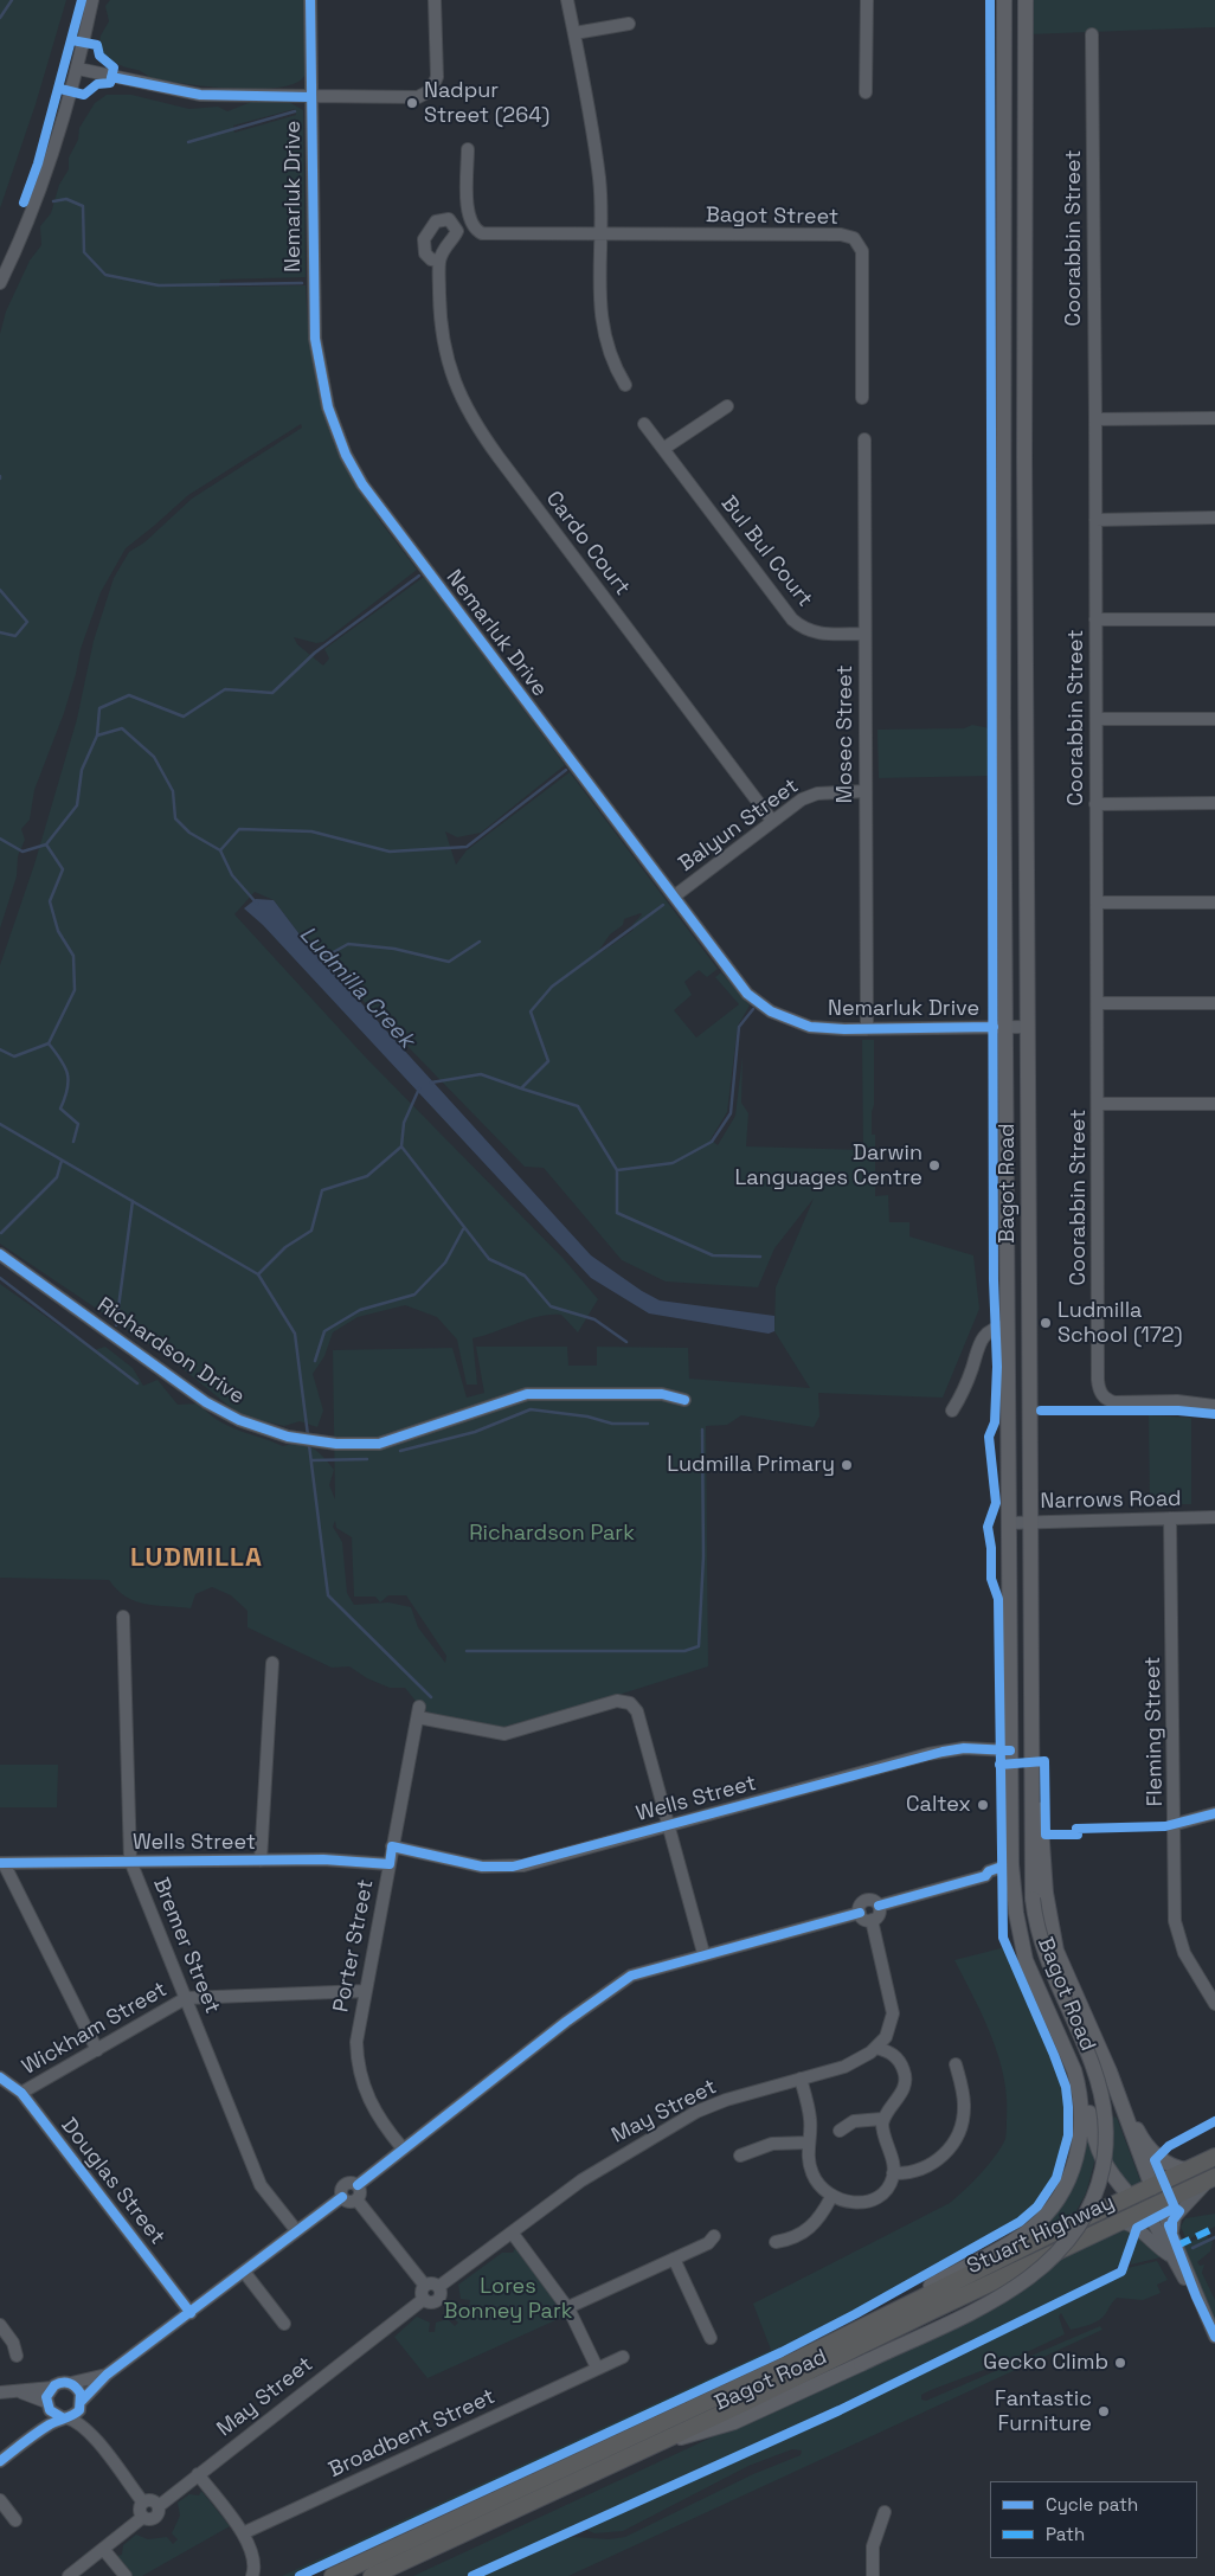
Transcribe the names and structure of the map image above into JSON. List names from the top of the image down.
{
  "streets": {
    "highway": ["Stuart Highway"],
    "main road": ["Bagot Road"],
    "street": [
      "Nemarluk Drive",
      "Bagot Street",
      "Coorabbin Street",
      "Cardo Court",
      "Bul Bul Court",
      "Mosec Street",
      "Balyun Street",
      "Richardson Drive",
      "Narrows Road",
      "Fleming Street",
      "Wells Street",
      "Bremer Street",
      "Porter Street",
      "Wickham Street",
      "May Street",
      "Douglas Street",
      "Broadbent Street"
    ]
  },
  "crossings": [
    ["Nemarluk Drive", "Mosec Street"],
    ["Nemarluk Drive", "Balyun Street"],
    ["Nemarluk Drive", "Bagot Road"],
    ["Cardo Court", "Balyun Street"],
    ["Bul Bul Court", "Mosec Street"],
    ["Mosec Street", "Balyun Street"],
    ["Bagot Road", "Narrows Road"],
    ["Bagot Road", "Wells Street"],
    ["Bagot Road", "Stuart Highway"],
    ["Narrows Road", "Fleming Street"],
    ["Wells Street", "Bremer Street"],
    ["Wells Street", "Porter Street"],
    ["Bremer Street", "Wickham Street"],
    ["Porter Street", "Wickham Street"],
    ["Wickham Street", "Douglas Street"]
  ],
  "districts": ["LUDMILLA"],
  "water": ["Ludmilla Creek"],
  "parks": ["Richardson Park", "Lores Bonney Park"],
  "places": [
    "Nadpur Street (264)",
    "Darwin Languages Centre",
    "Ludmilla School (172)",
    "Ludmilla Primary",
    "Caltex",
    "Gecko Climb",
    "Fantastic Furniture"
  ],
  "legend": ["Cycle path", "Path"]
}
